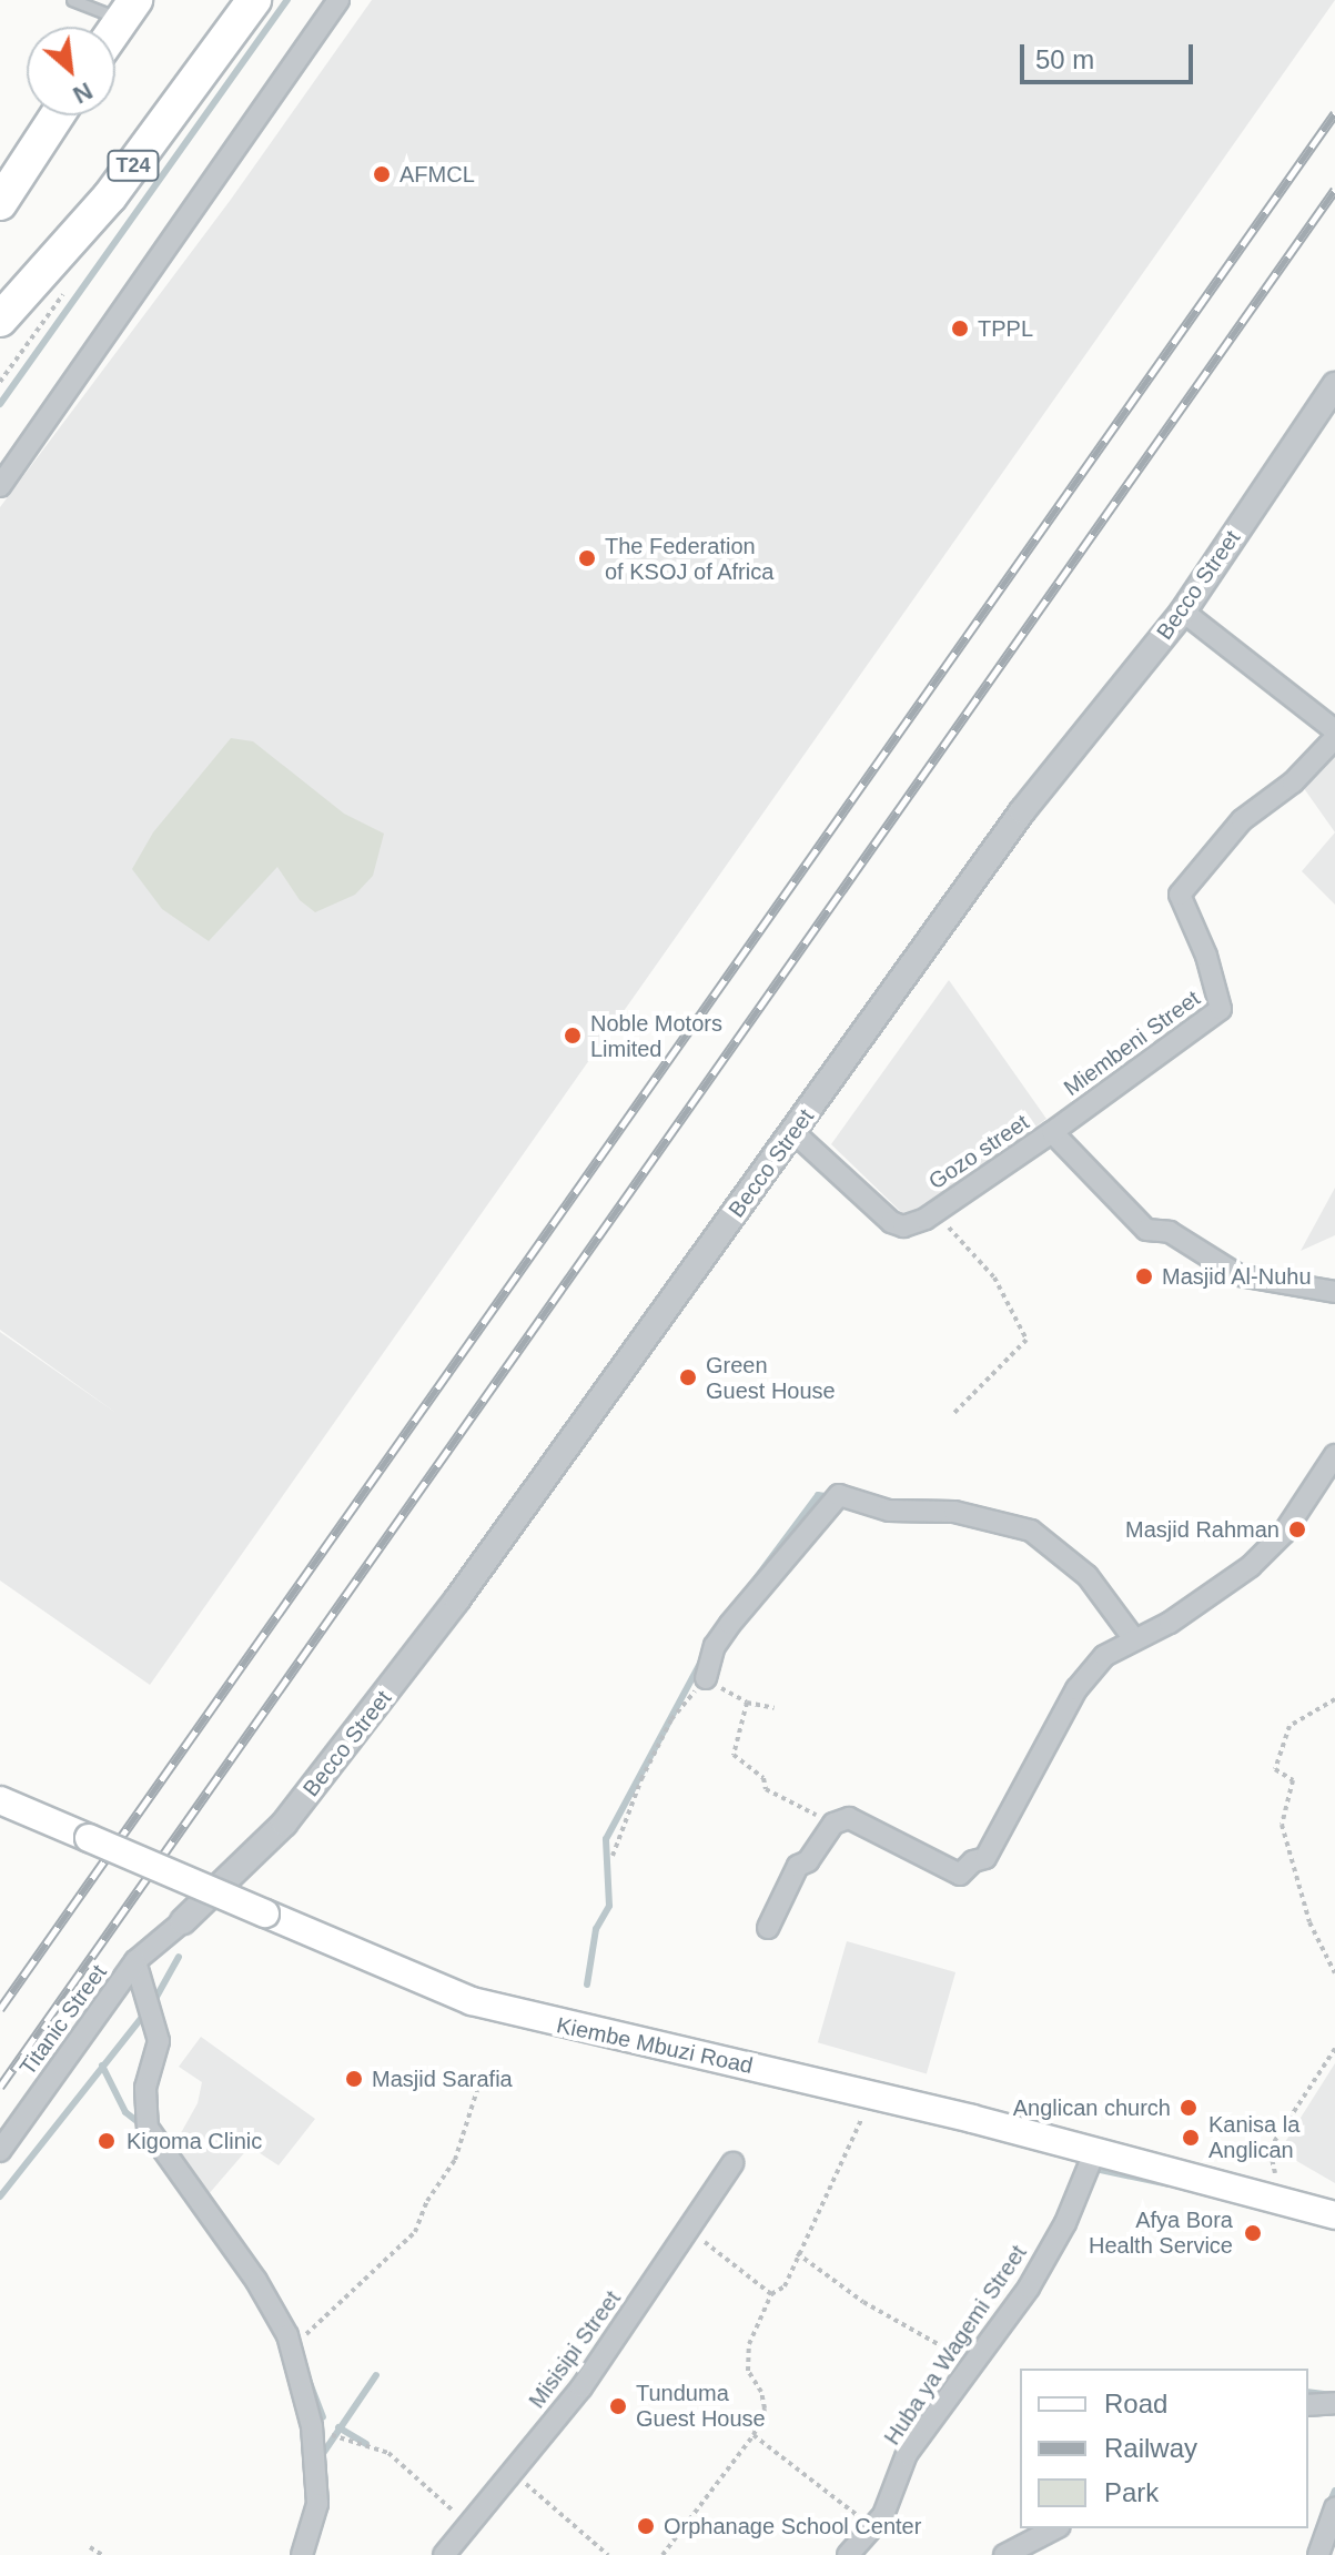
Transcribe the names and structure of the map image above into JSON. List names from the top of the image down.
{
  "streets": {
    "highway": ["T24"],
    "main road": ["Kiembe Mbuzi Road"],
    "street": [
      "Becco Street",
      "Miembeni Street",
      "Gozo street",
      "Titanic Street",
      "Huba ya Wagemi Street",
      "Misisipi Street"
    ]
  },
  "crossings": [
    ["Becco Street", "Gozo street"],
    ["Becco Street", "Titanic Street"],
    ["Miembeni Street", "Gozo street"],
    ["Kiembe Mbuzi Road", "Huba ya Wagemi Street"]
  ],
  "places": [
    "AFMCL",
    "TPPL",
    "The Federation of KSOJ of Africa",
    "Noble Motors Limited",
    "Masjid Al-Nuhu",
    "Green Guest House",
    "Masjid Rahman",
    "Masjid Sarafia",
    "Anglican church",
    "Kanisa la Anglican",
    "Kigoma Clinic",
    "Afya Bora Health Service",
    "Tunduma Guest House",
    "Orphanage School Center"
  ],
  "legend": ["Road", "Railway", "Park"],
  "scale_bar": "50 m",
  "north": "bottom right"
}
